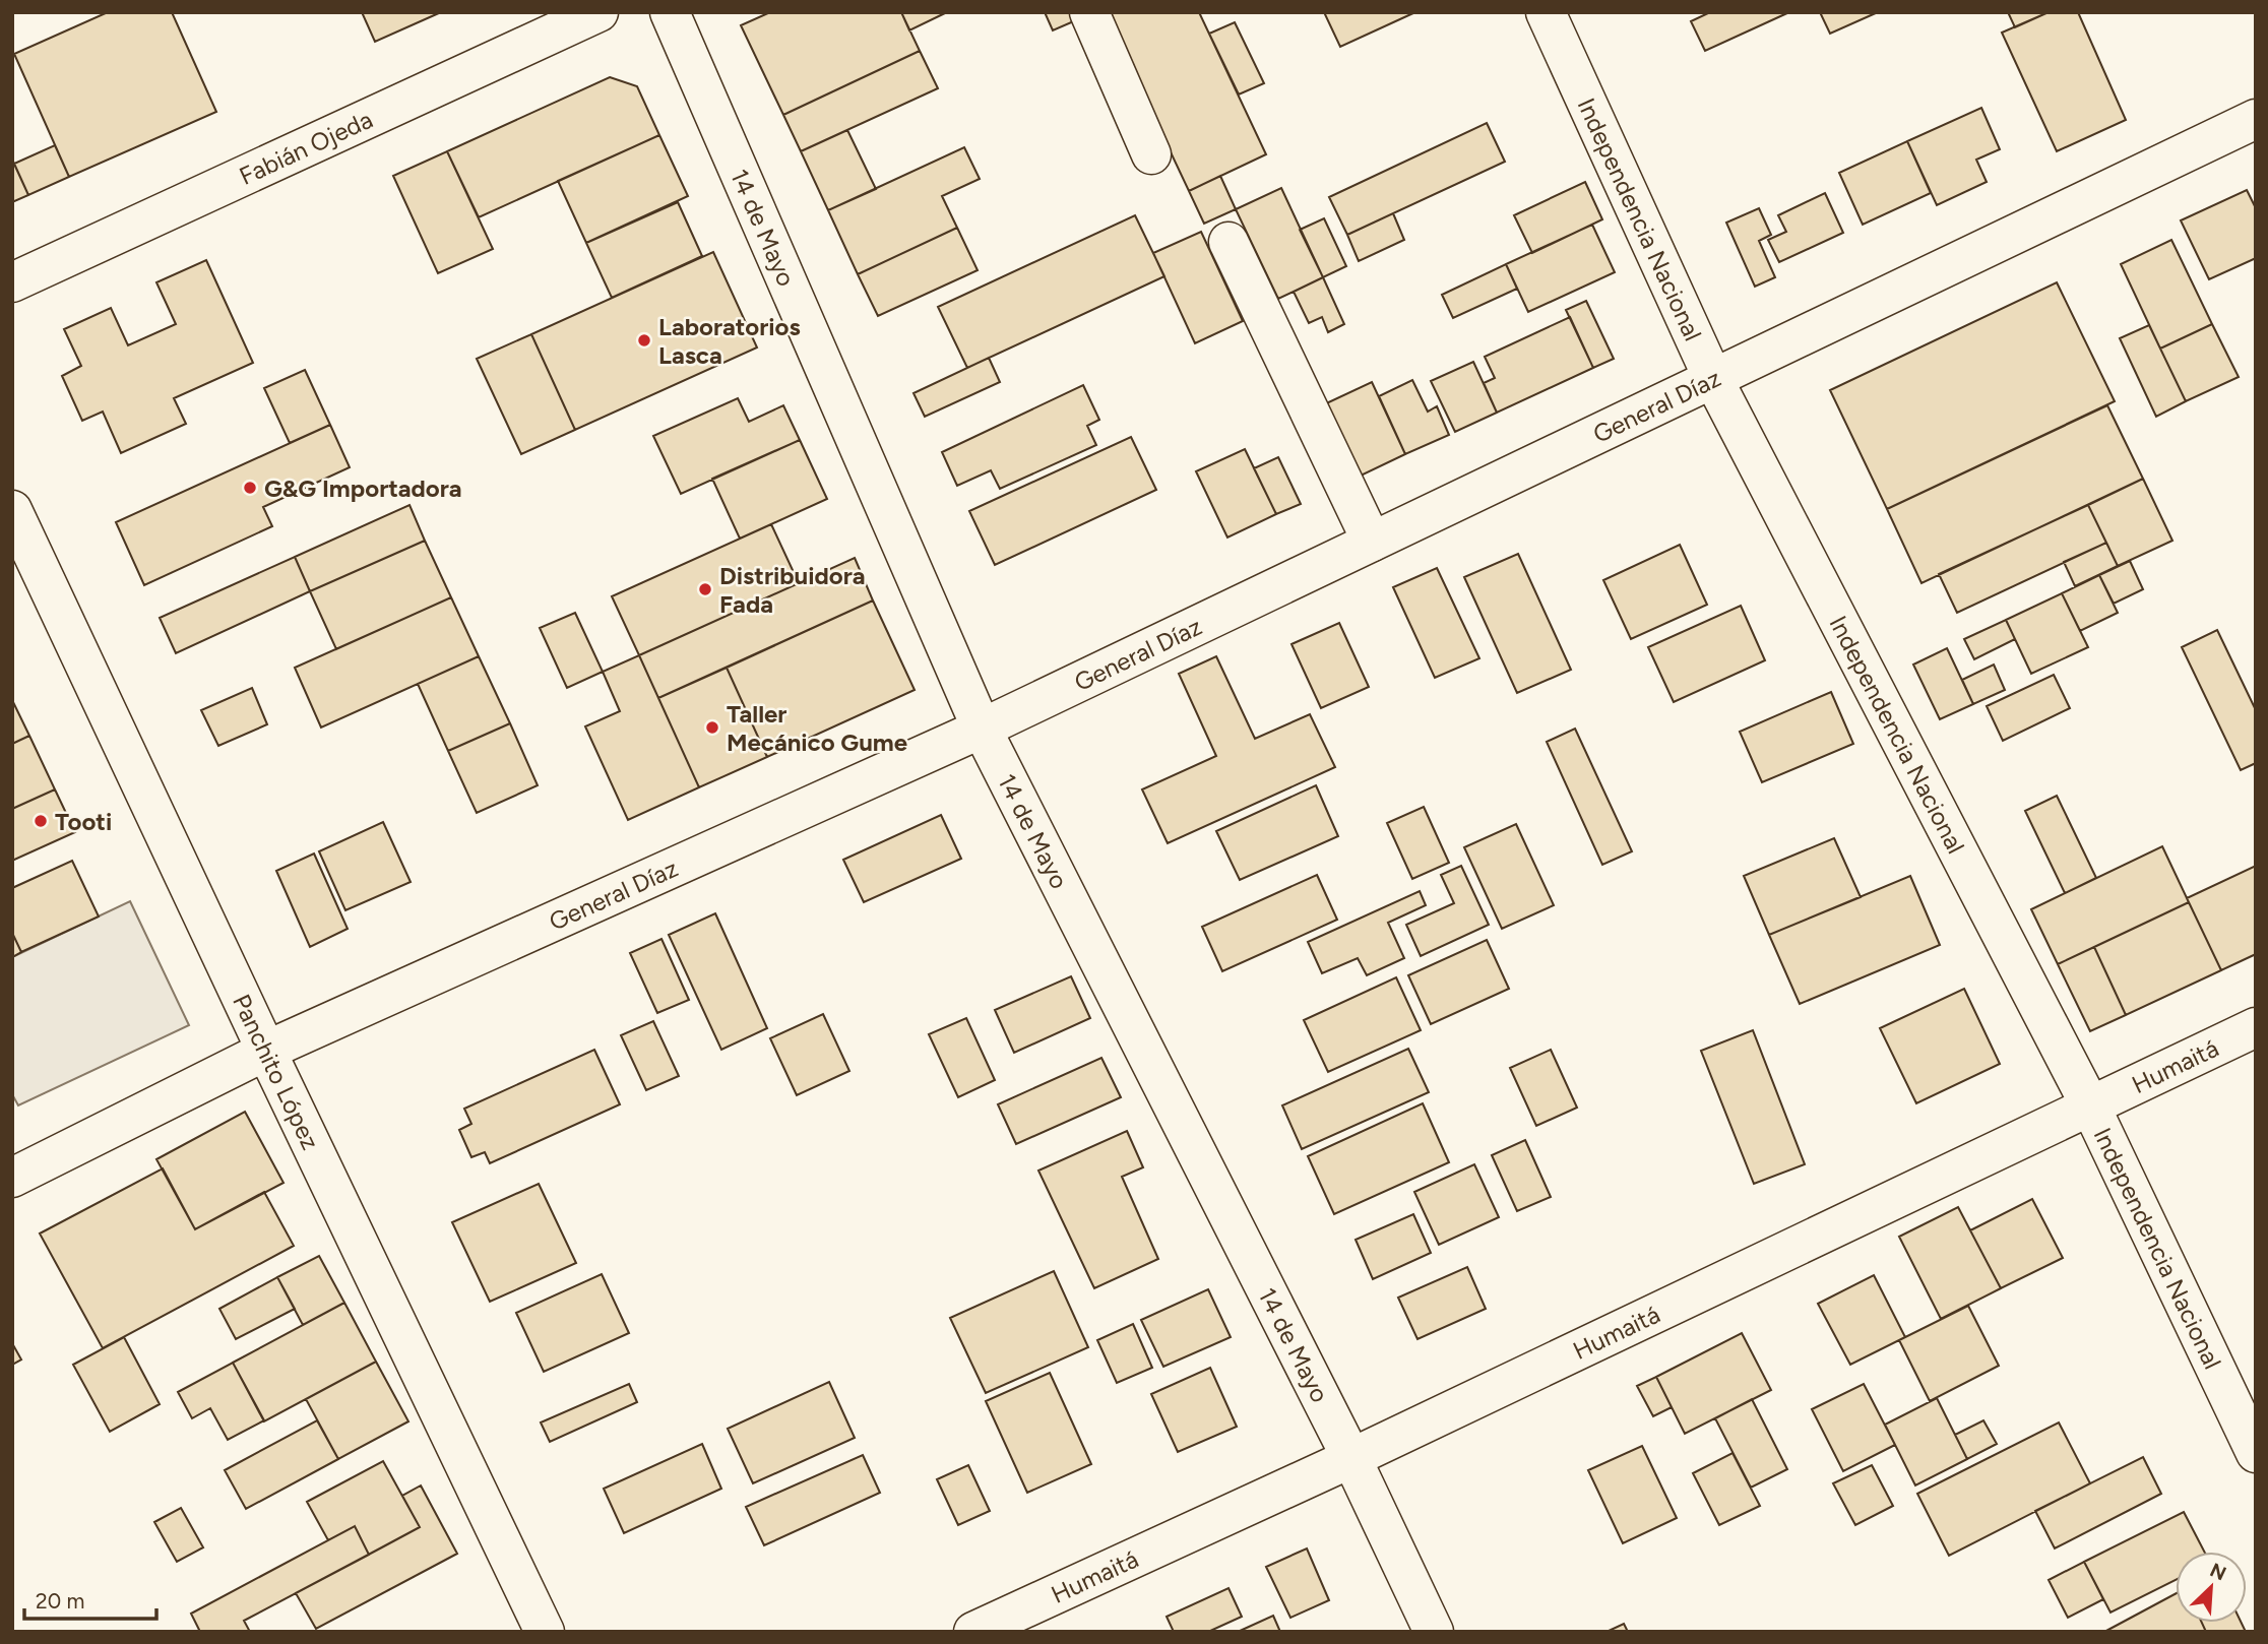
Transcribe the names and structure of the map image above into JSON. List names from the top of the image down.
{
  "streets": {
    "street": [
      "Fabián Ojeda",
      "Independencia Nacional",
      "14 de Mayo",
      "General Díaz",
      "Humaitá",
      "Panchito López"
    ]
  },
  "crossings": [
    ["Independencia Nacional", "General Díaz"],
    ["Independencia Nacional", "Humaitá"],
    ["14 de Mayo", "General Díaz"],
    ["14 de Mayo", "Humaitá"],
    ["General Díaz", "Panchito López"]
  ],
  "places": [
    "Laboratorios Lasca",
    "G&G Importadora",
    "Distribuidora Fada",
    "Taller Mecánico Gume",
    "Tooti"
  ],
  "scale_bar": "20 m",
  "north": "top right"
}
